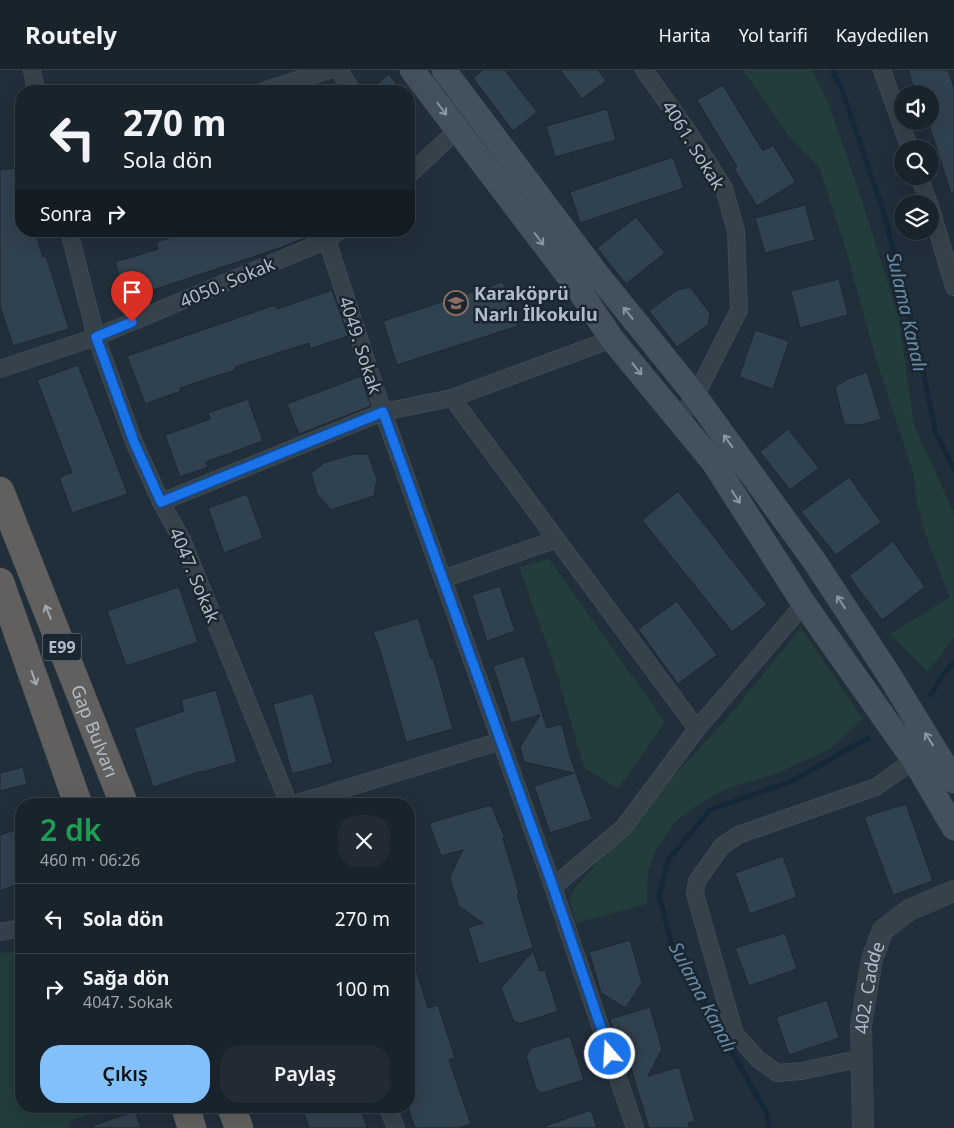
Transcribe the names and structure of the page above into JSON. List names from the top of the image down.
{
  "streets": {
    "highway": ["E99", "Gap Bulvarı"],
    "street": [
      "4061. Sokak",
      "4050. Sokak",
      "4049. Sokak",
      "4047. Sokak",
      "402. Cadde"
    ]
  },
  "crossings": [
    ["4050. Sokak", "4047. Sokak"]
  ],
  "water": ["Sulama Kanalı"],
  "places": {
    "school or university": ["Karaköprü Narlı İlkokulu"]
  },
  "page": {
    "header": "Routely",
    "nav": ["Harita", "Yol tarifi", "Kaydedilen"],
    "turn": ["270 m", "Sola dön"],
    "then": "Sonra",
    "heading": ["2 dk", "460 m · 06:26"],
    "list": [
      {
        "name": "Sola dön",
        "value": "270 m"
      },
      {
        "name": "Sağa dön",
        "note": "4047. Sokak",
        "value": "100 m"
      }
    ],
    "buttons": ["Çıkış", "Paylaş"]
  }
}
